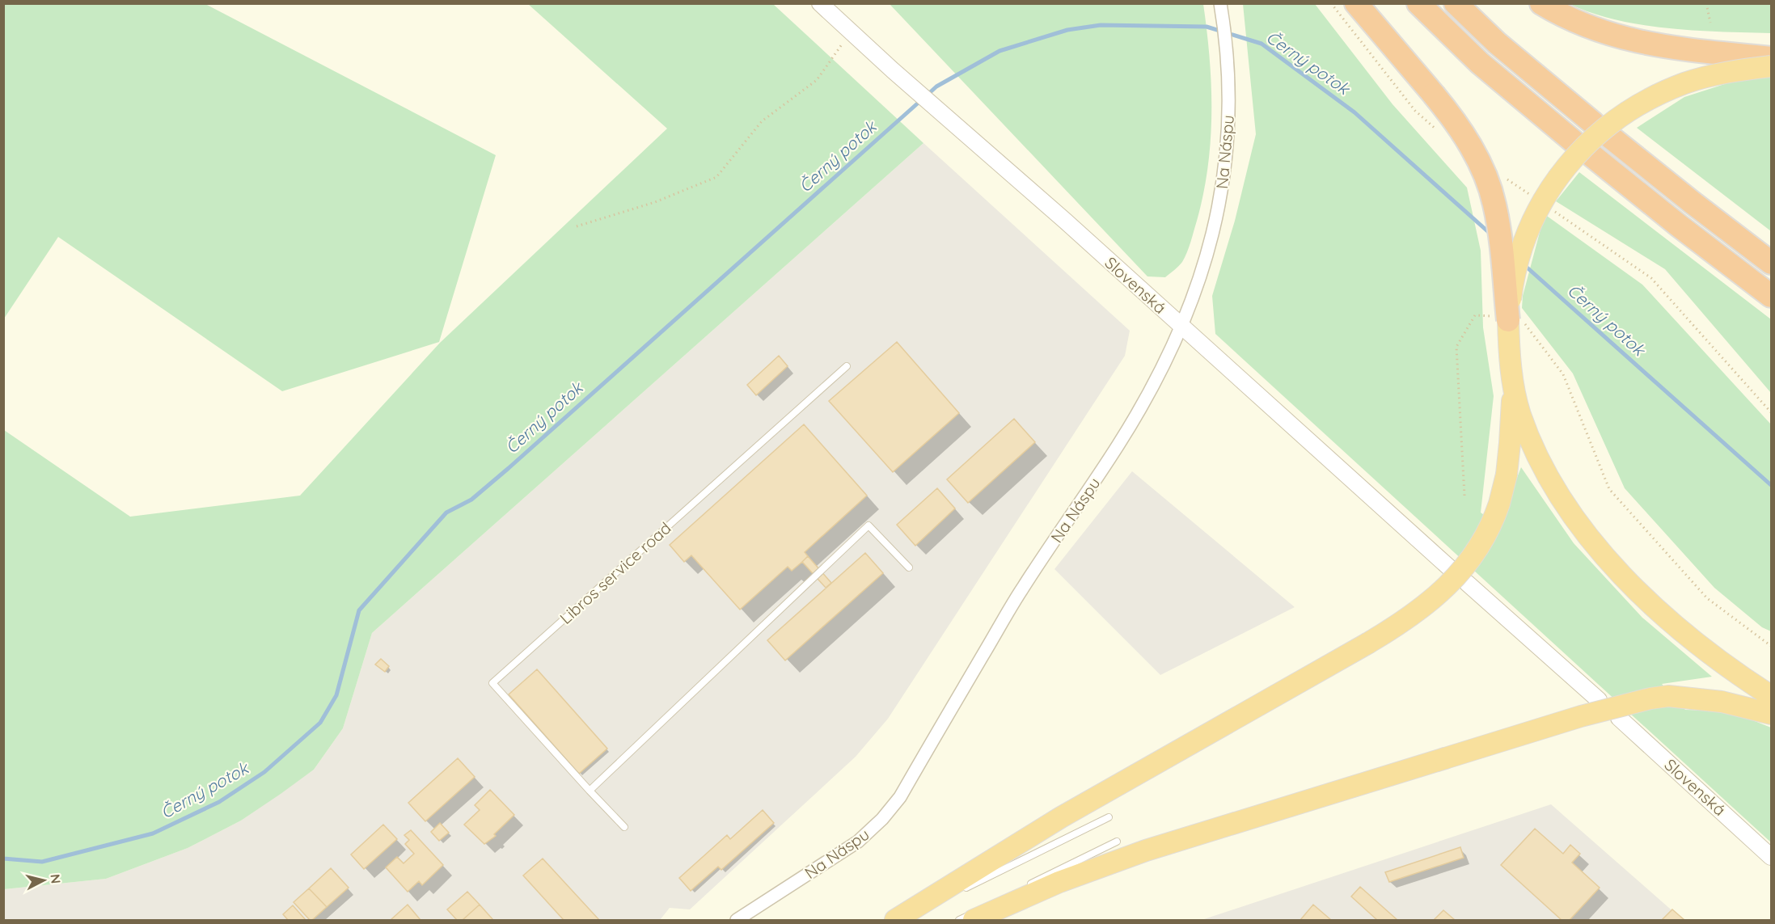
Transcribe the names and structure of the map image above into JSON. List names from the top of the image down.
{
  "streets": {
    "street": ["Na Náspu", "Slovenská"],
    "lane": ["Libros service road"]
  },
  "crossings": [
    ["Na Náspu", "Slovenská"]
  ],
  "water": ["Černý potok"],
  "north": "right"
}
